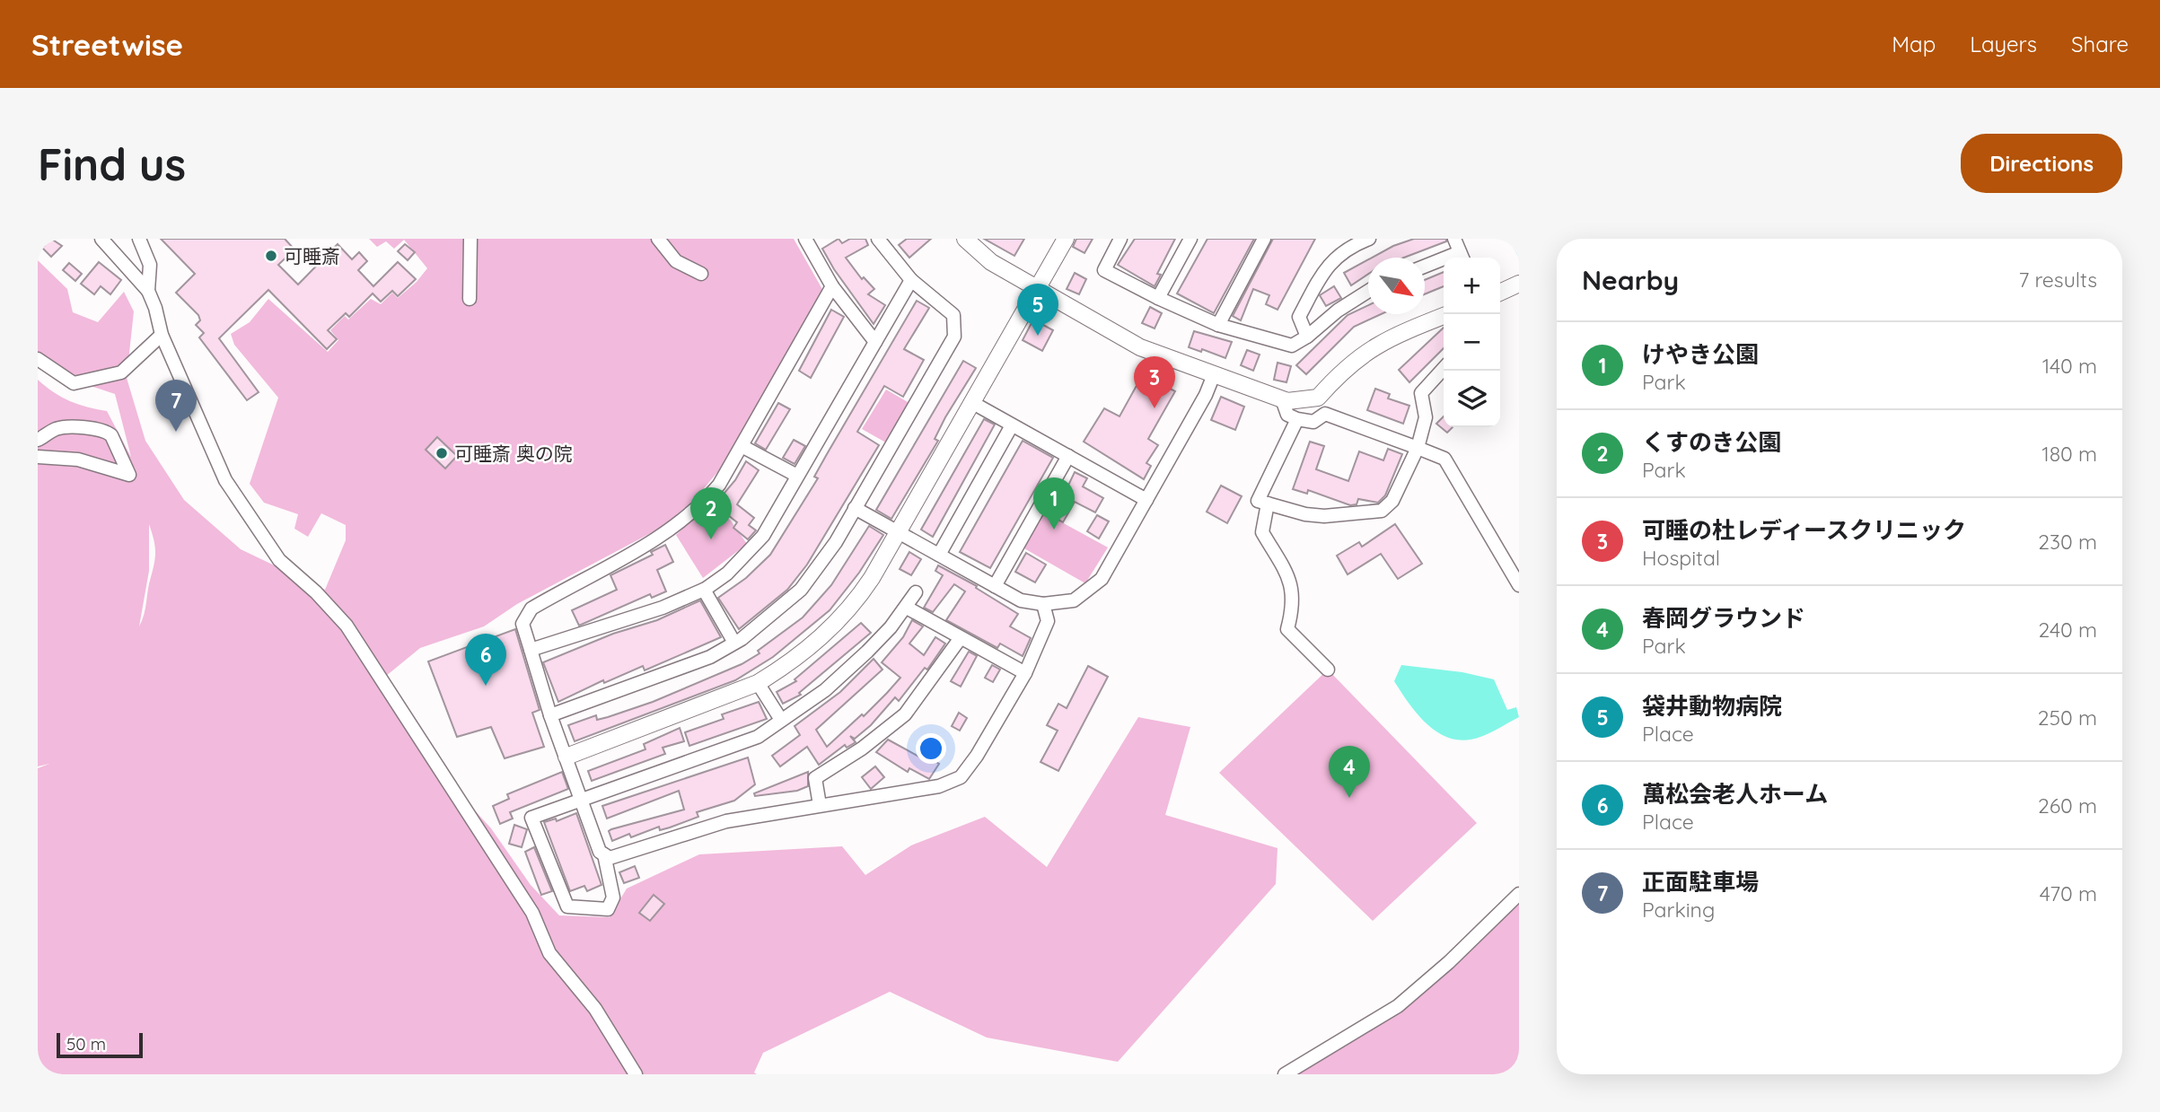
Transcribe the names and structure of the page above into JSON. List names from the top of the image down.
{
  "places": ["可睡斎", "可睡斎 奥の院"],
  "scale_bar": "50 m",
  "north": "bottom right",
  "page": {
    "header": "Streetwise",
    "nav": ["Map", "Layers", "Share"],
    "buttons": "Directions",
    "title": "Find us",
    "heading": ["Nearby", "7 results"],
    "map_buttons": ["+", "−"],
    "pins": [
      "5",
      "3",
      "7",
      "1",
      "2",
      "6",
      "4"
    ],
    "list": [
      {
        "mark": "1",
        "name": "けやき公園",
        "note": "Park",
        "value": "140 m"
      },
      {
        "mark": "2",
        "name": "くすのき公園",
        "note": "Park",
        "value": "180 m"
      },
      {
        "mark": "3",
        "name": "可睡の杜レディースクリニック",
        "note": "Hospital",
        "value": "230 m"
      },
      {
        "mark": "4",
        "name": "春岡グラウンド",
        "note": "Park",
        "value": "240 m"
      },
      {
        "mark": "5",
        "name": "袋井動物病院",
        "note": "Place",
        "value": "250 m"
      },
      {
        "mark": "6",
        "name": "萬松会老人ホーム",
        "note": "Place",
        "value": "260 m"
      },
      {
        "mark": "7",
        "name": "正面駐車場",
        "note": "Parking",
        "value": "470 m"
      }
    ],
    "scale": "50 m"
  }
}
